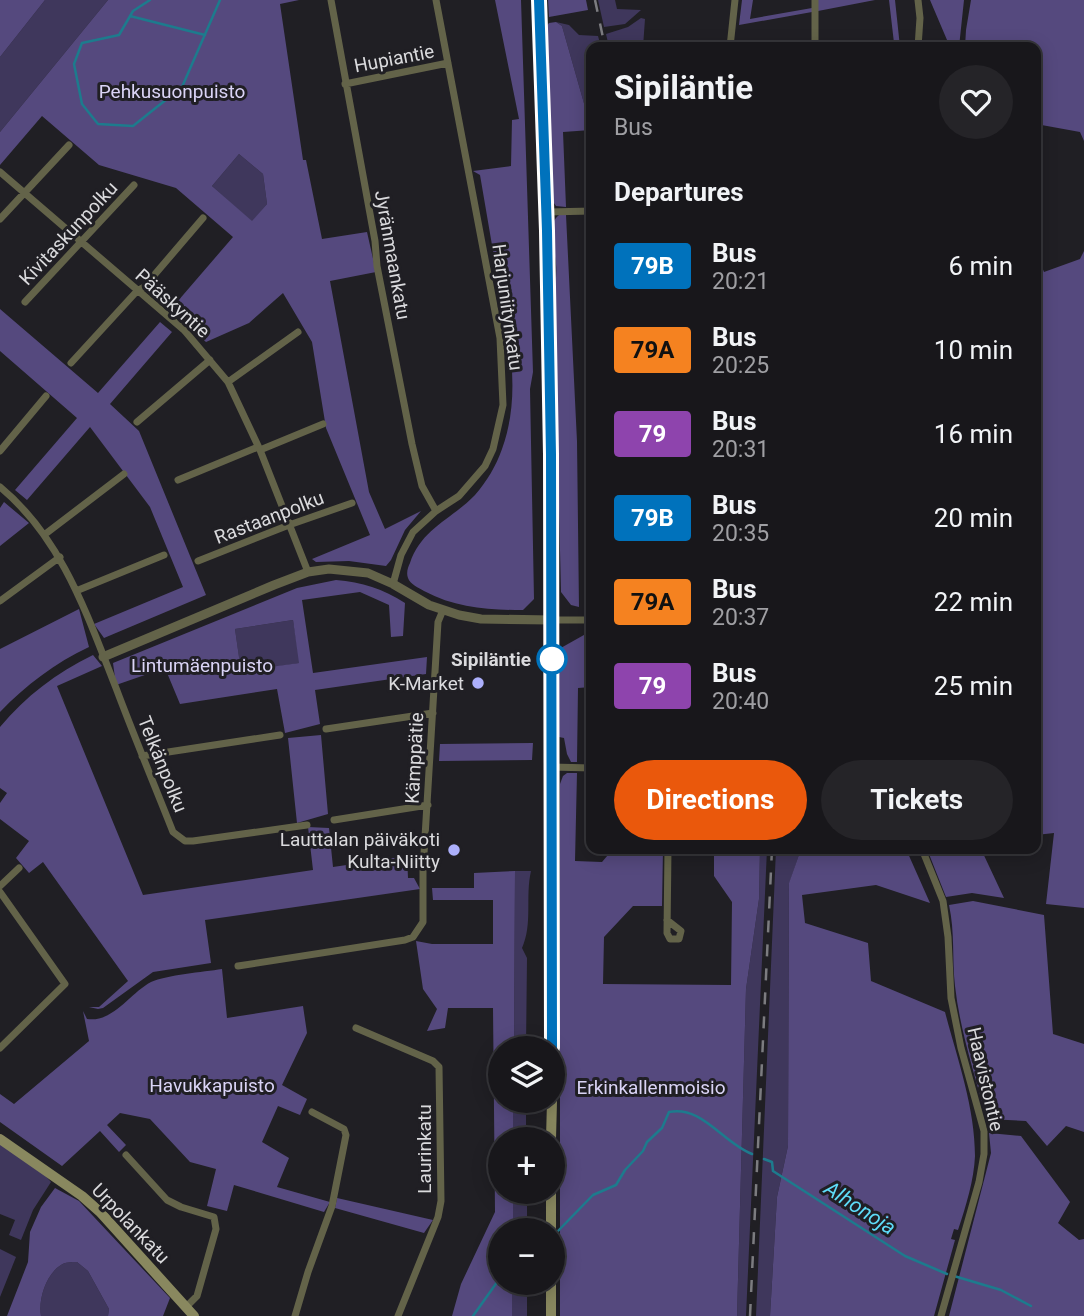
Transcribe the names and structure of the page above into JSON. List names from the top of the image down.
{
  "streets": {
    "main road": ["Urpolankatu"],
    "street": [
      "Hupiantie",
      "Kivitaskunpolku",
      "Jyränmaankatu",
      "Pääskyntie",
      "Harjuniitynkatu",
      "Rastaanpolku",
      "Kämppätie",
      "Telkänpolku",
      "Haavistontie",
      "Laurinkatu"
    ]
  },
  "crossings": [
    ["Hupiantie", "Jyränmaankatu"],
    ["Hupiantie", "Harjuniitynkatu"],
    ["Kivitaskunpolku", "Pääskyntie"],
    ["Jyränmaankatu", "Harjuniitynkatu"],
    ["Pääskyntie", "Rastaanpolku"]
  ],
  "water": ["Alhonoja"],
  "parks": [
    "Pehkusuonpuisto",
    "Lintumäenpuisto",
    "Havukkapuisto",
    "Erkinkallenmoisio"
  ],
  "places": ["Sipiläntie", "K-Market", "Lauttalan päiväkoti Kulta-Niitty"],
  "lines": ["bus line 79B"],
  "page": {
    "heading": [
      ["Sipiläntie", "Bus"],
      "Departures"
    ],
    "list": [
      {
        "mark": "79B",
        "name": "Bus",
        "note": "20:21",
        "value": "6 min"
      },
      {
        "mark": "79A",
        "name": "Bus",
        "note": "20:25",
        "value": "10 min"
      },
      {
        "mark": "79",
        "name": "Bus",
        "note": "20:31",
        "value": "16 min"
      },
      {
        "mark": "79B",
        "name": "Bus",
        "note": "20:35",
        "value": "20 min"
      },
      {
        "mark": "79A",
        "name": "Bus",
        "note": "20:37",
        "value": "22 min"
      },
      {
        "mark": "79",
        "name": "Bus",
        "note": "20:40",
        "value": "25 min"
      }
    ],
    "buttons": ["Directions", "Tickets"],
    "map_buttons": ["+", "−"]
  }
}
